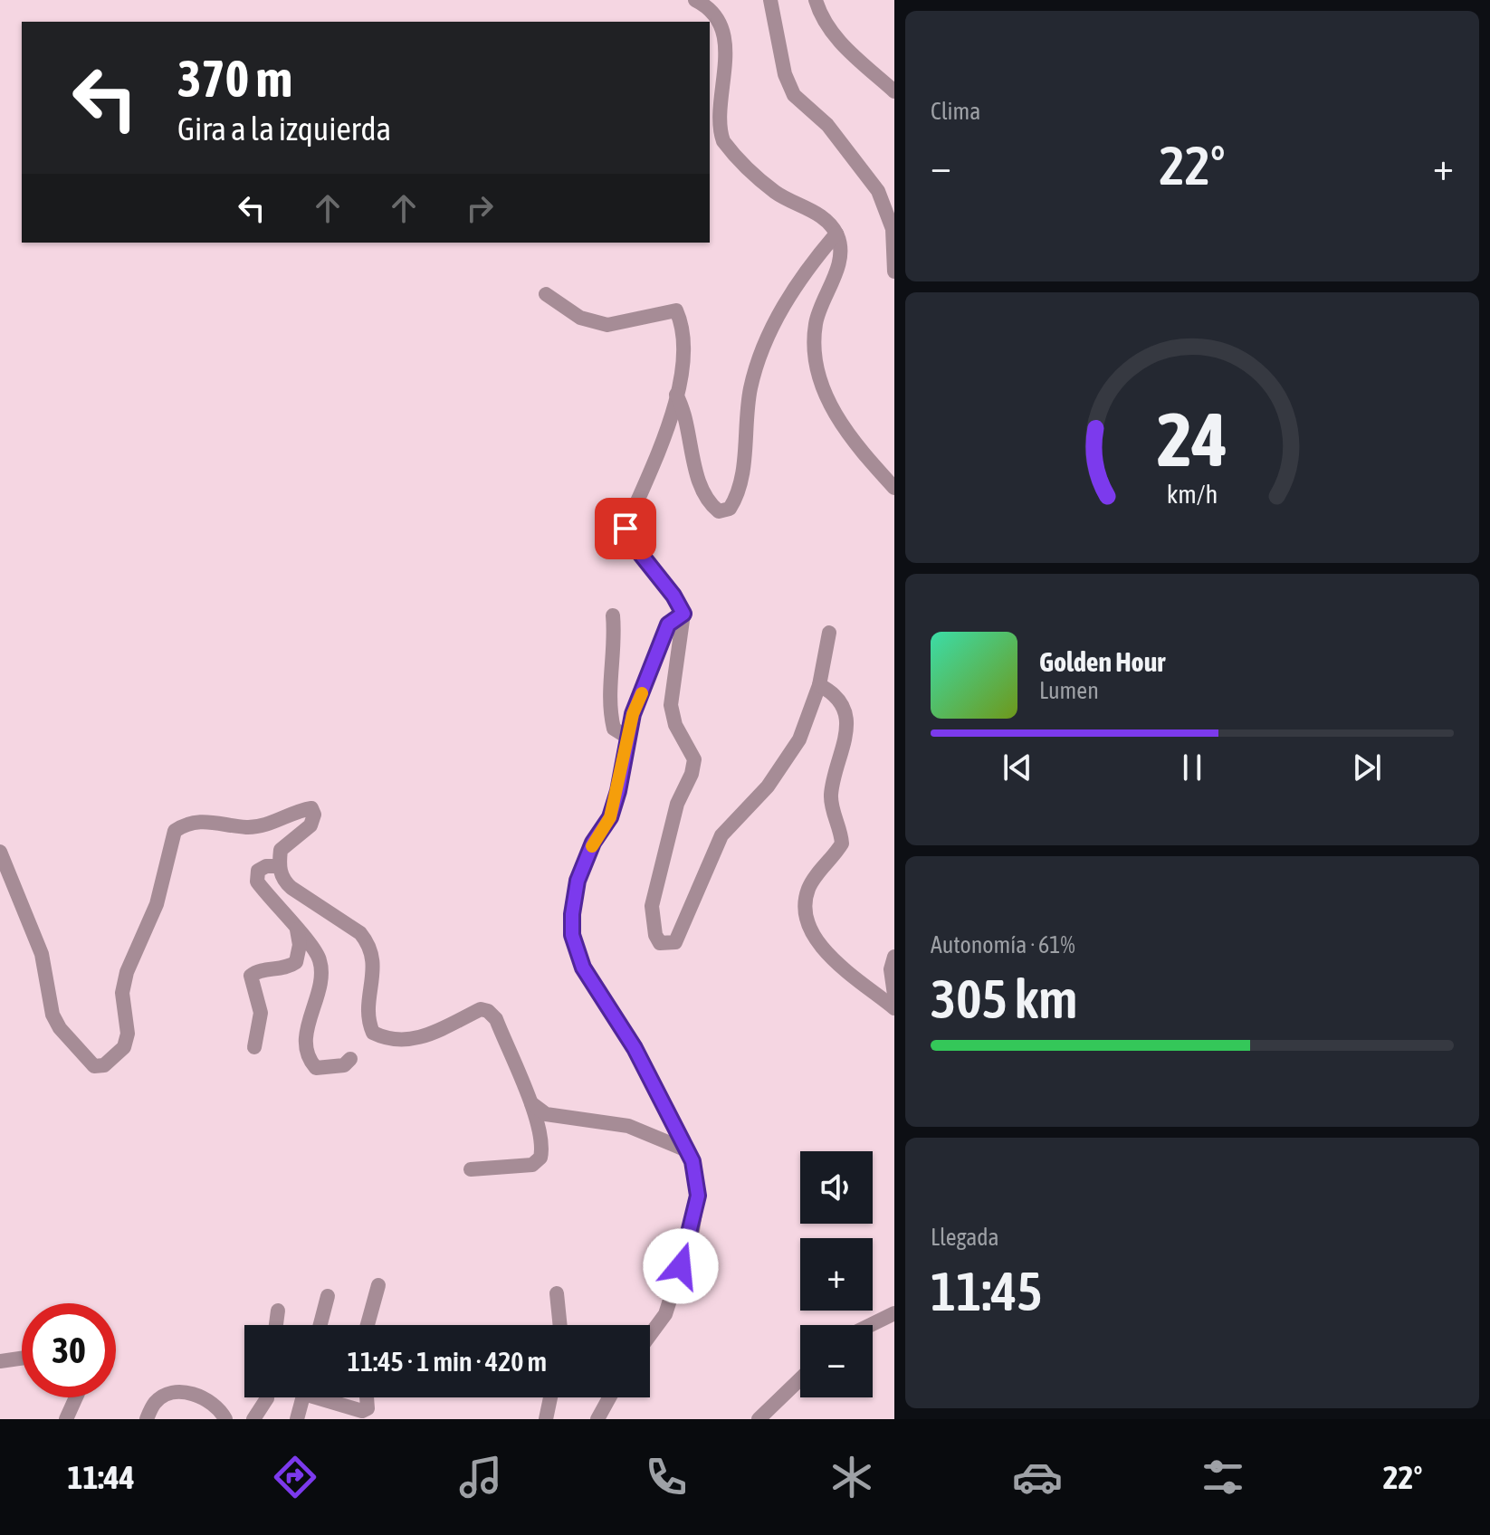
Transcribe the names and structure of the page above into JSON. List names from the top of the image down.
{
  "page": {
    "tile": [
      "Clima",
      ["Autonomía · 61%", "305 km"],
      ["Llegada", "11:45"]
    ],
    "turn": ["370 m", "Gira a la izquierda"],
    "heat": ["−", "22°", "+"],
    "song": ["Golden Hour", "Lumen"],
    "map_buttons": ["+", "−"],
    "limit": "30",
    "trip": "11:45 · 1 min · 420 m",
    "tabs": ["11:44", "22°"],
    "gauge": ["24", "km/h"]
  }
}
